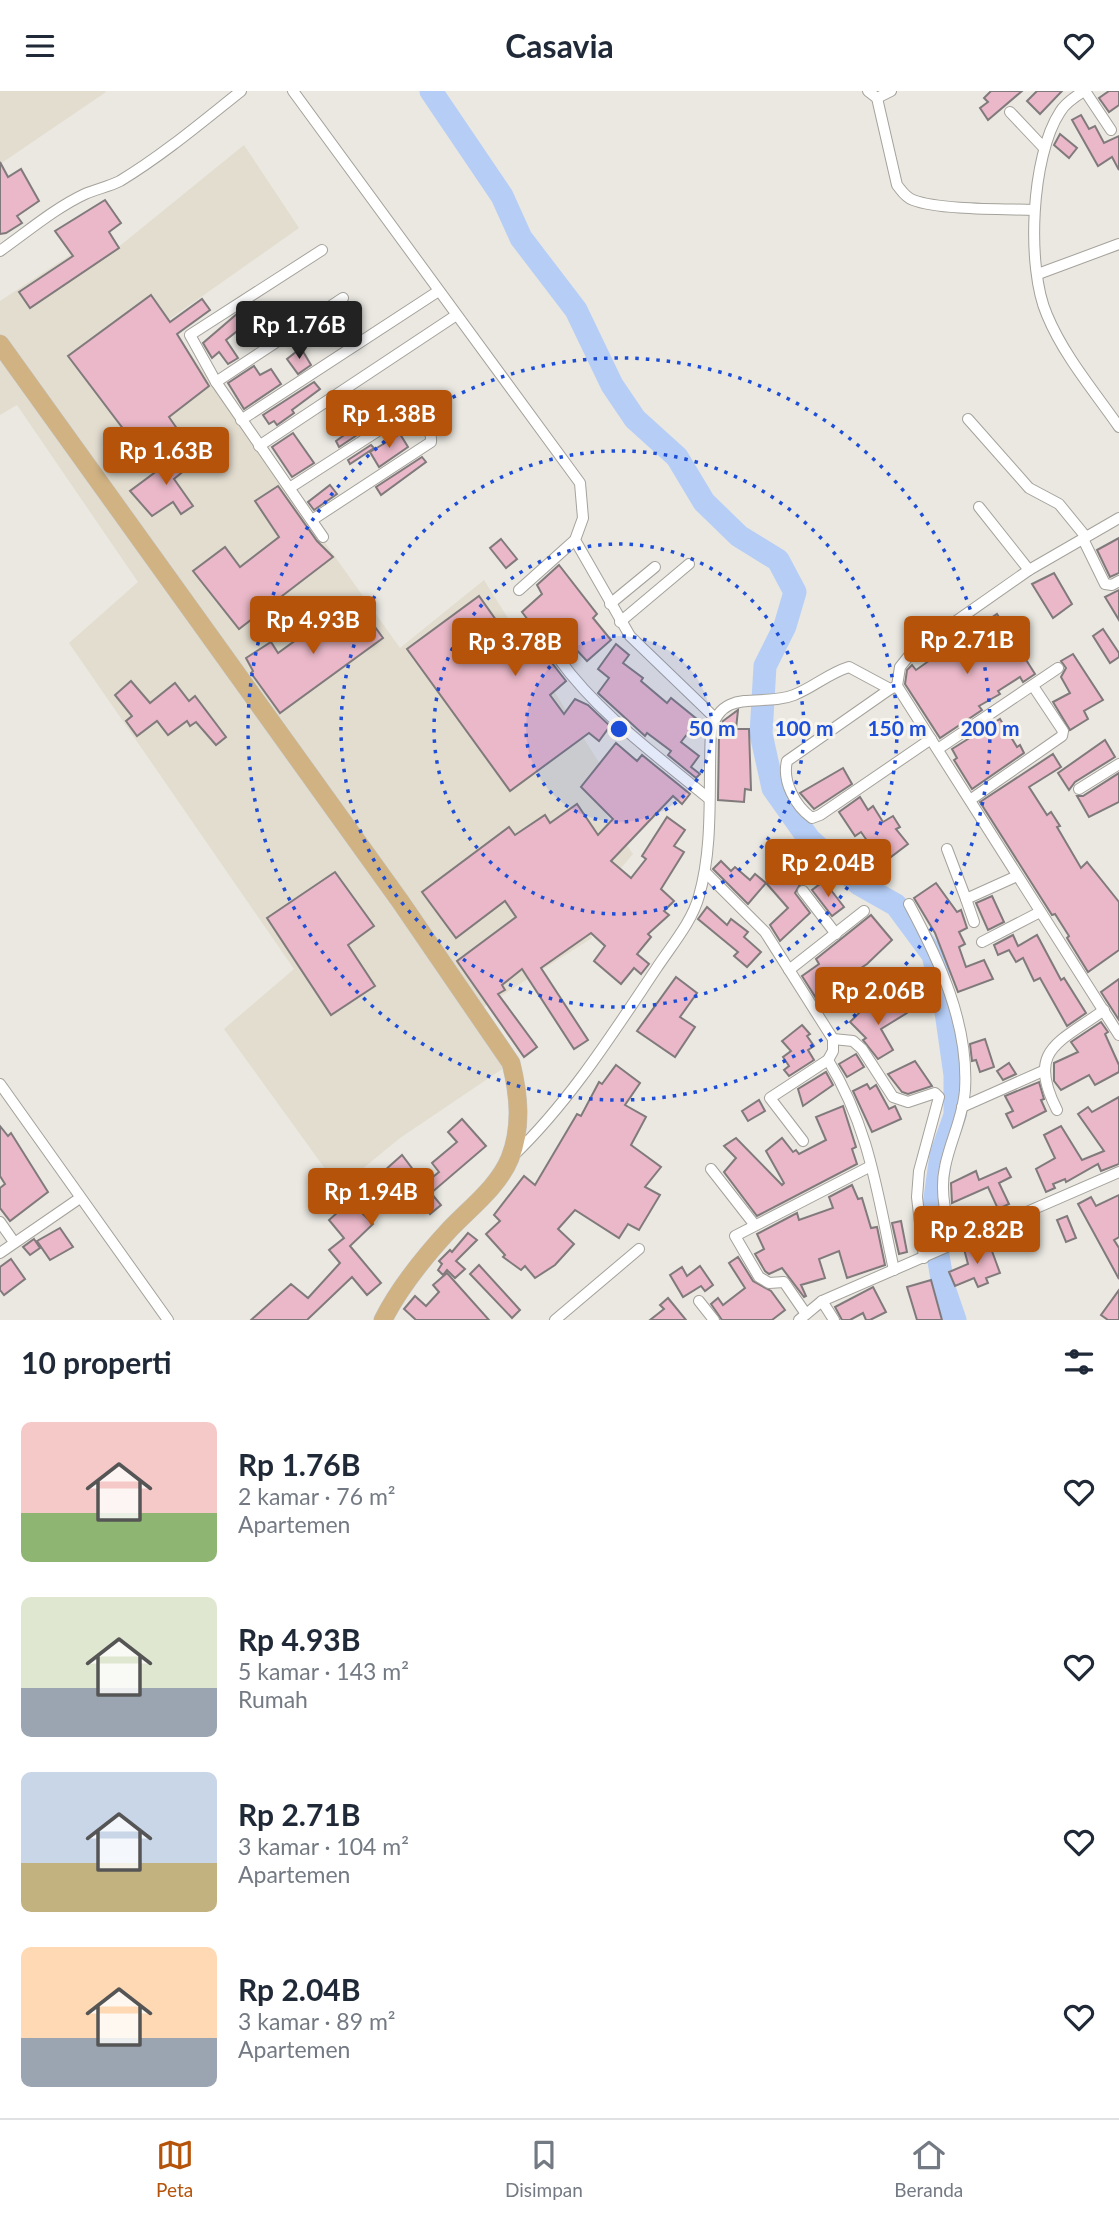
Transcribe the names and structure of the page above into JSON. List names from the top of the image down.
{
  "page": {
    "header": "Casavia",
    "price": [
      "Rp 1.76B",
      "Rp 1.38B",
      "Rp 1.63B",
      "Rp 4.93B",
      "Rp 2.71B",
      "Rp 3.78B",
      "Rp 2.04B",
      "Rp 2.06B",
      "Rp 1.94B",
      "Rp 2.82B"
    ],
    "heading": "10 properti",
    "list": [
      {
        "name": "Rp 1.76B",
        "note": "2 kamar · 76 m² · Apartemen"
      },
      {
        "name": "Rp 4.93B",
        "note": "5 kamar · 143 m² · Rumah"
      },
      {
        "name": "Rp 2.71B",
        "note": "3 kamar · 104 m² · Apartemen"
      },
      {
        "name": "Rp 2.04B",
        "note": "3 kamar · 89 m² · Apartemen"
      }
    ],
    "tabs": ["Peta", "Disimpan", "Beranda"]
  },
  "rings": [
    "50 m",
    "100 m",
    "150 m",
    "200 m"
  ]
}
